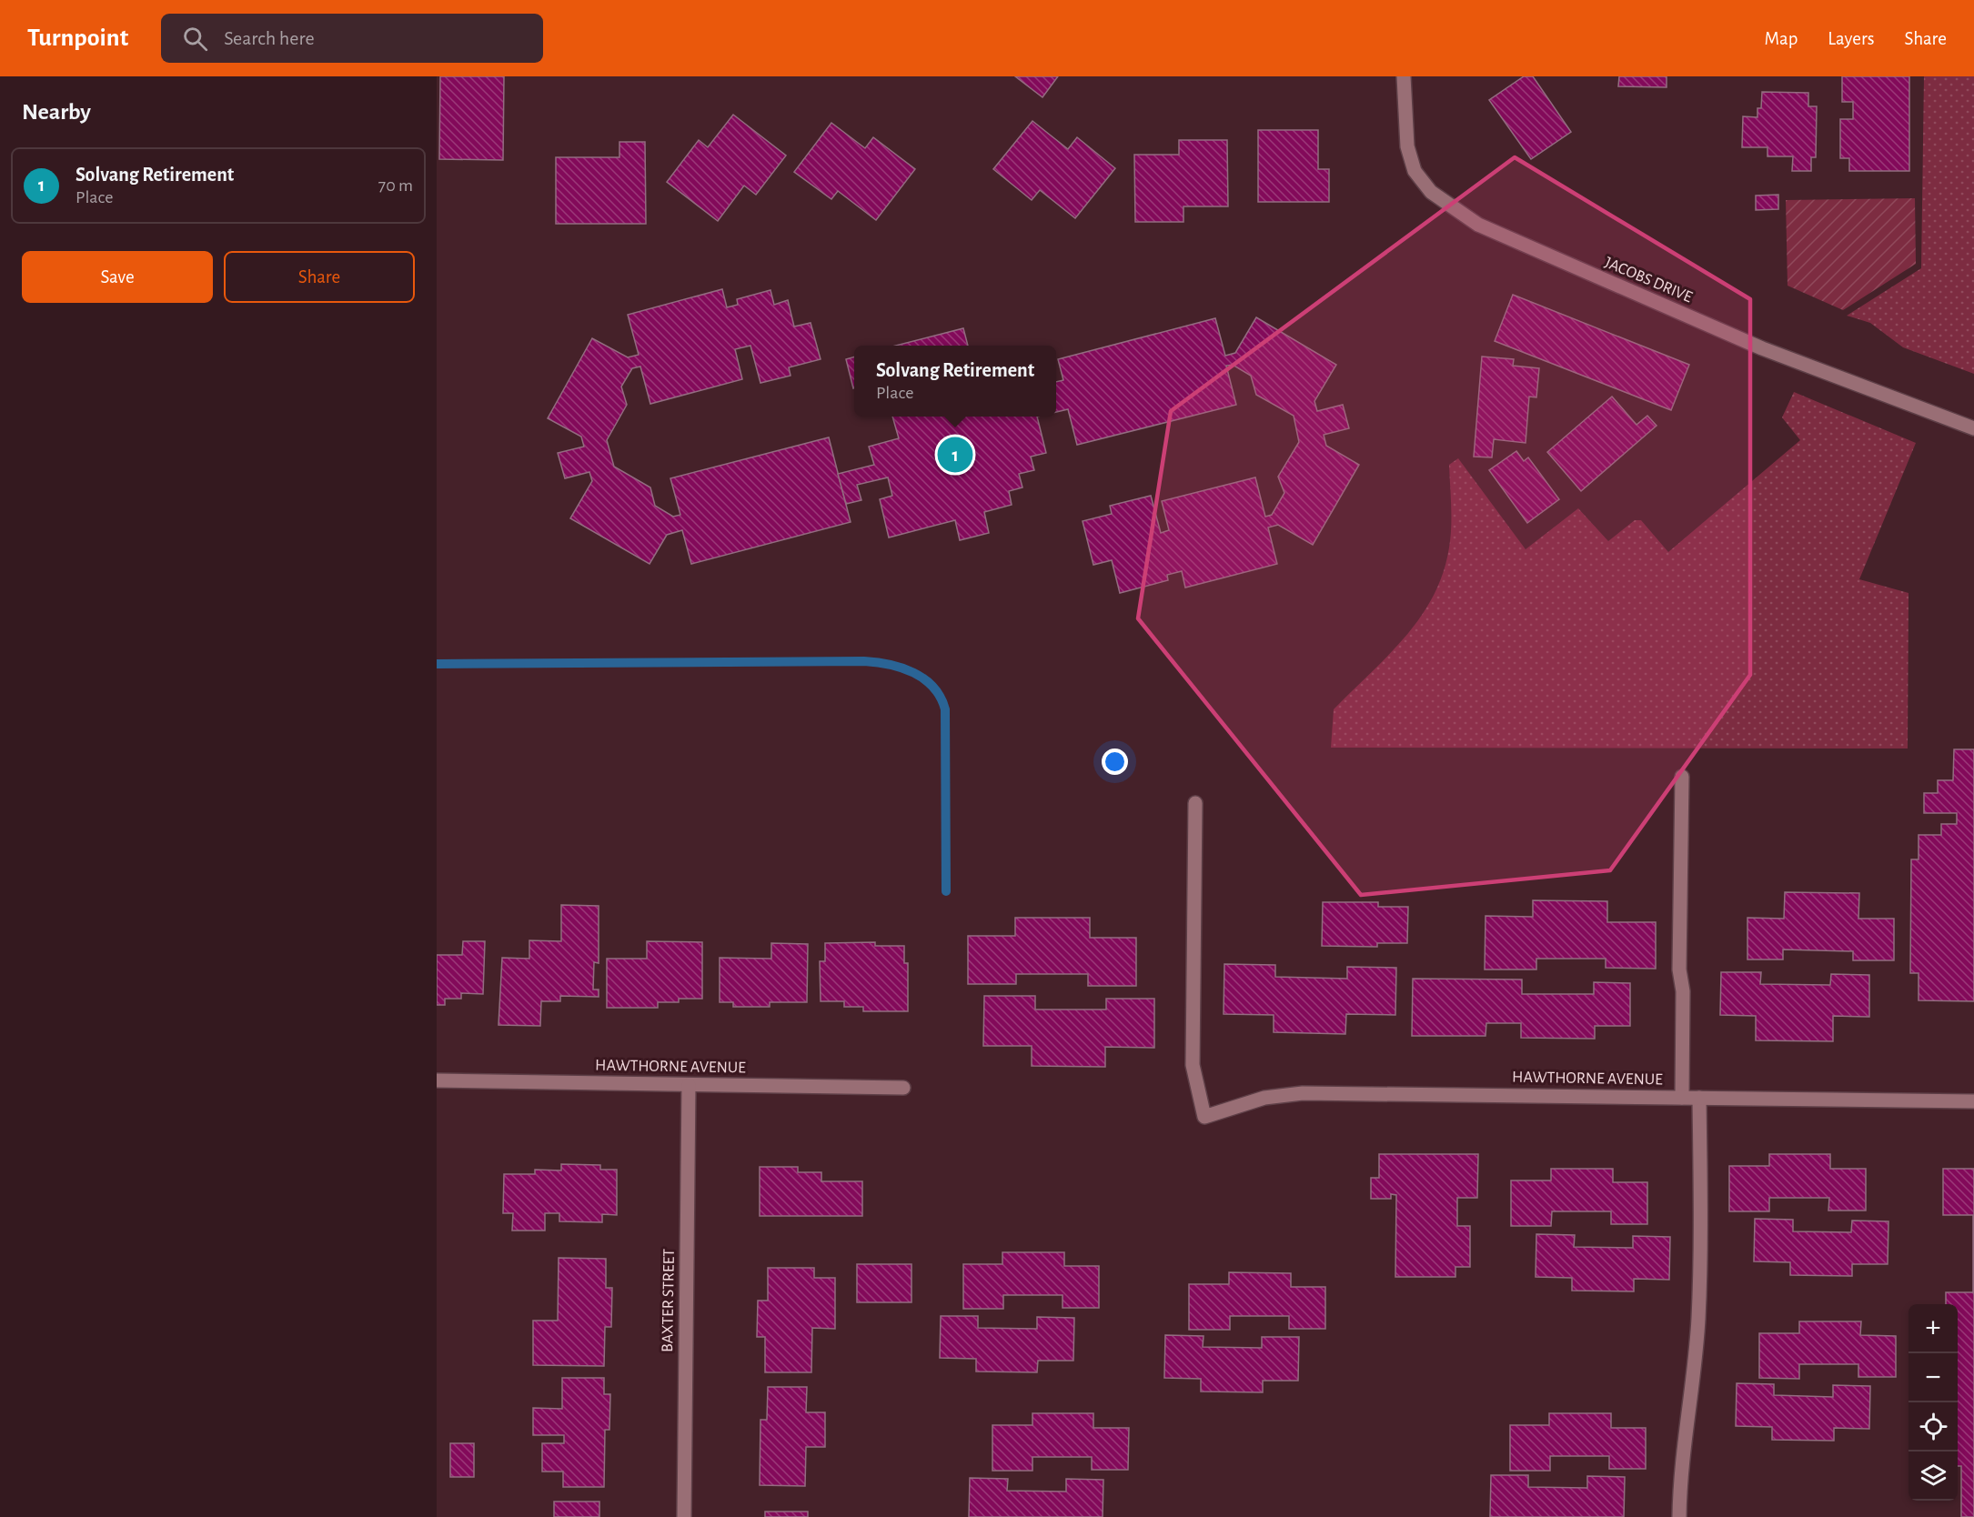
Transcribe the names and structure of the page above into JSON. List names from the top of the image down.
{
  "streets": {
    "street": ["JACOBS DRIVE", "HAWTHORNE AVENUE", "BAXTER STREET"]
  },
  "crossings": [
    ["HAWTHORNE AVENUE", "BAXTER STREET"]
  ],
  "page": {
    "header": "Turnpoint",
    "search": "Search here",
    "nav": ["Map", "Layers", "Share"],
    "heading": "Nearby",
    "list": [
      {
        "mark": "1",
        "name": "Solvang Retirement",
        "note": "Place",
        "value": "70 m"
      }
    ],
    "buttons": ["Save", "Share"],
    "popup": ["Solvang Retirement", "Place"],
    "pins": "1",
    "map_buttons": ["+", "−"]
  }
}
